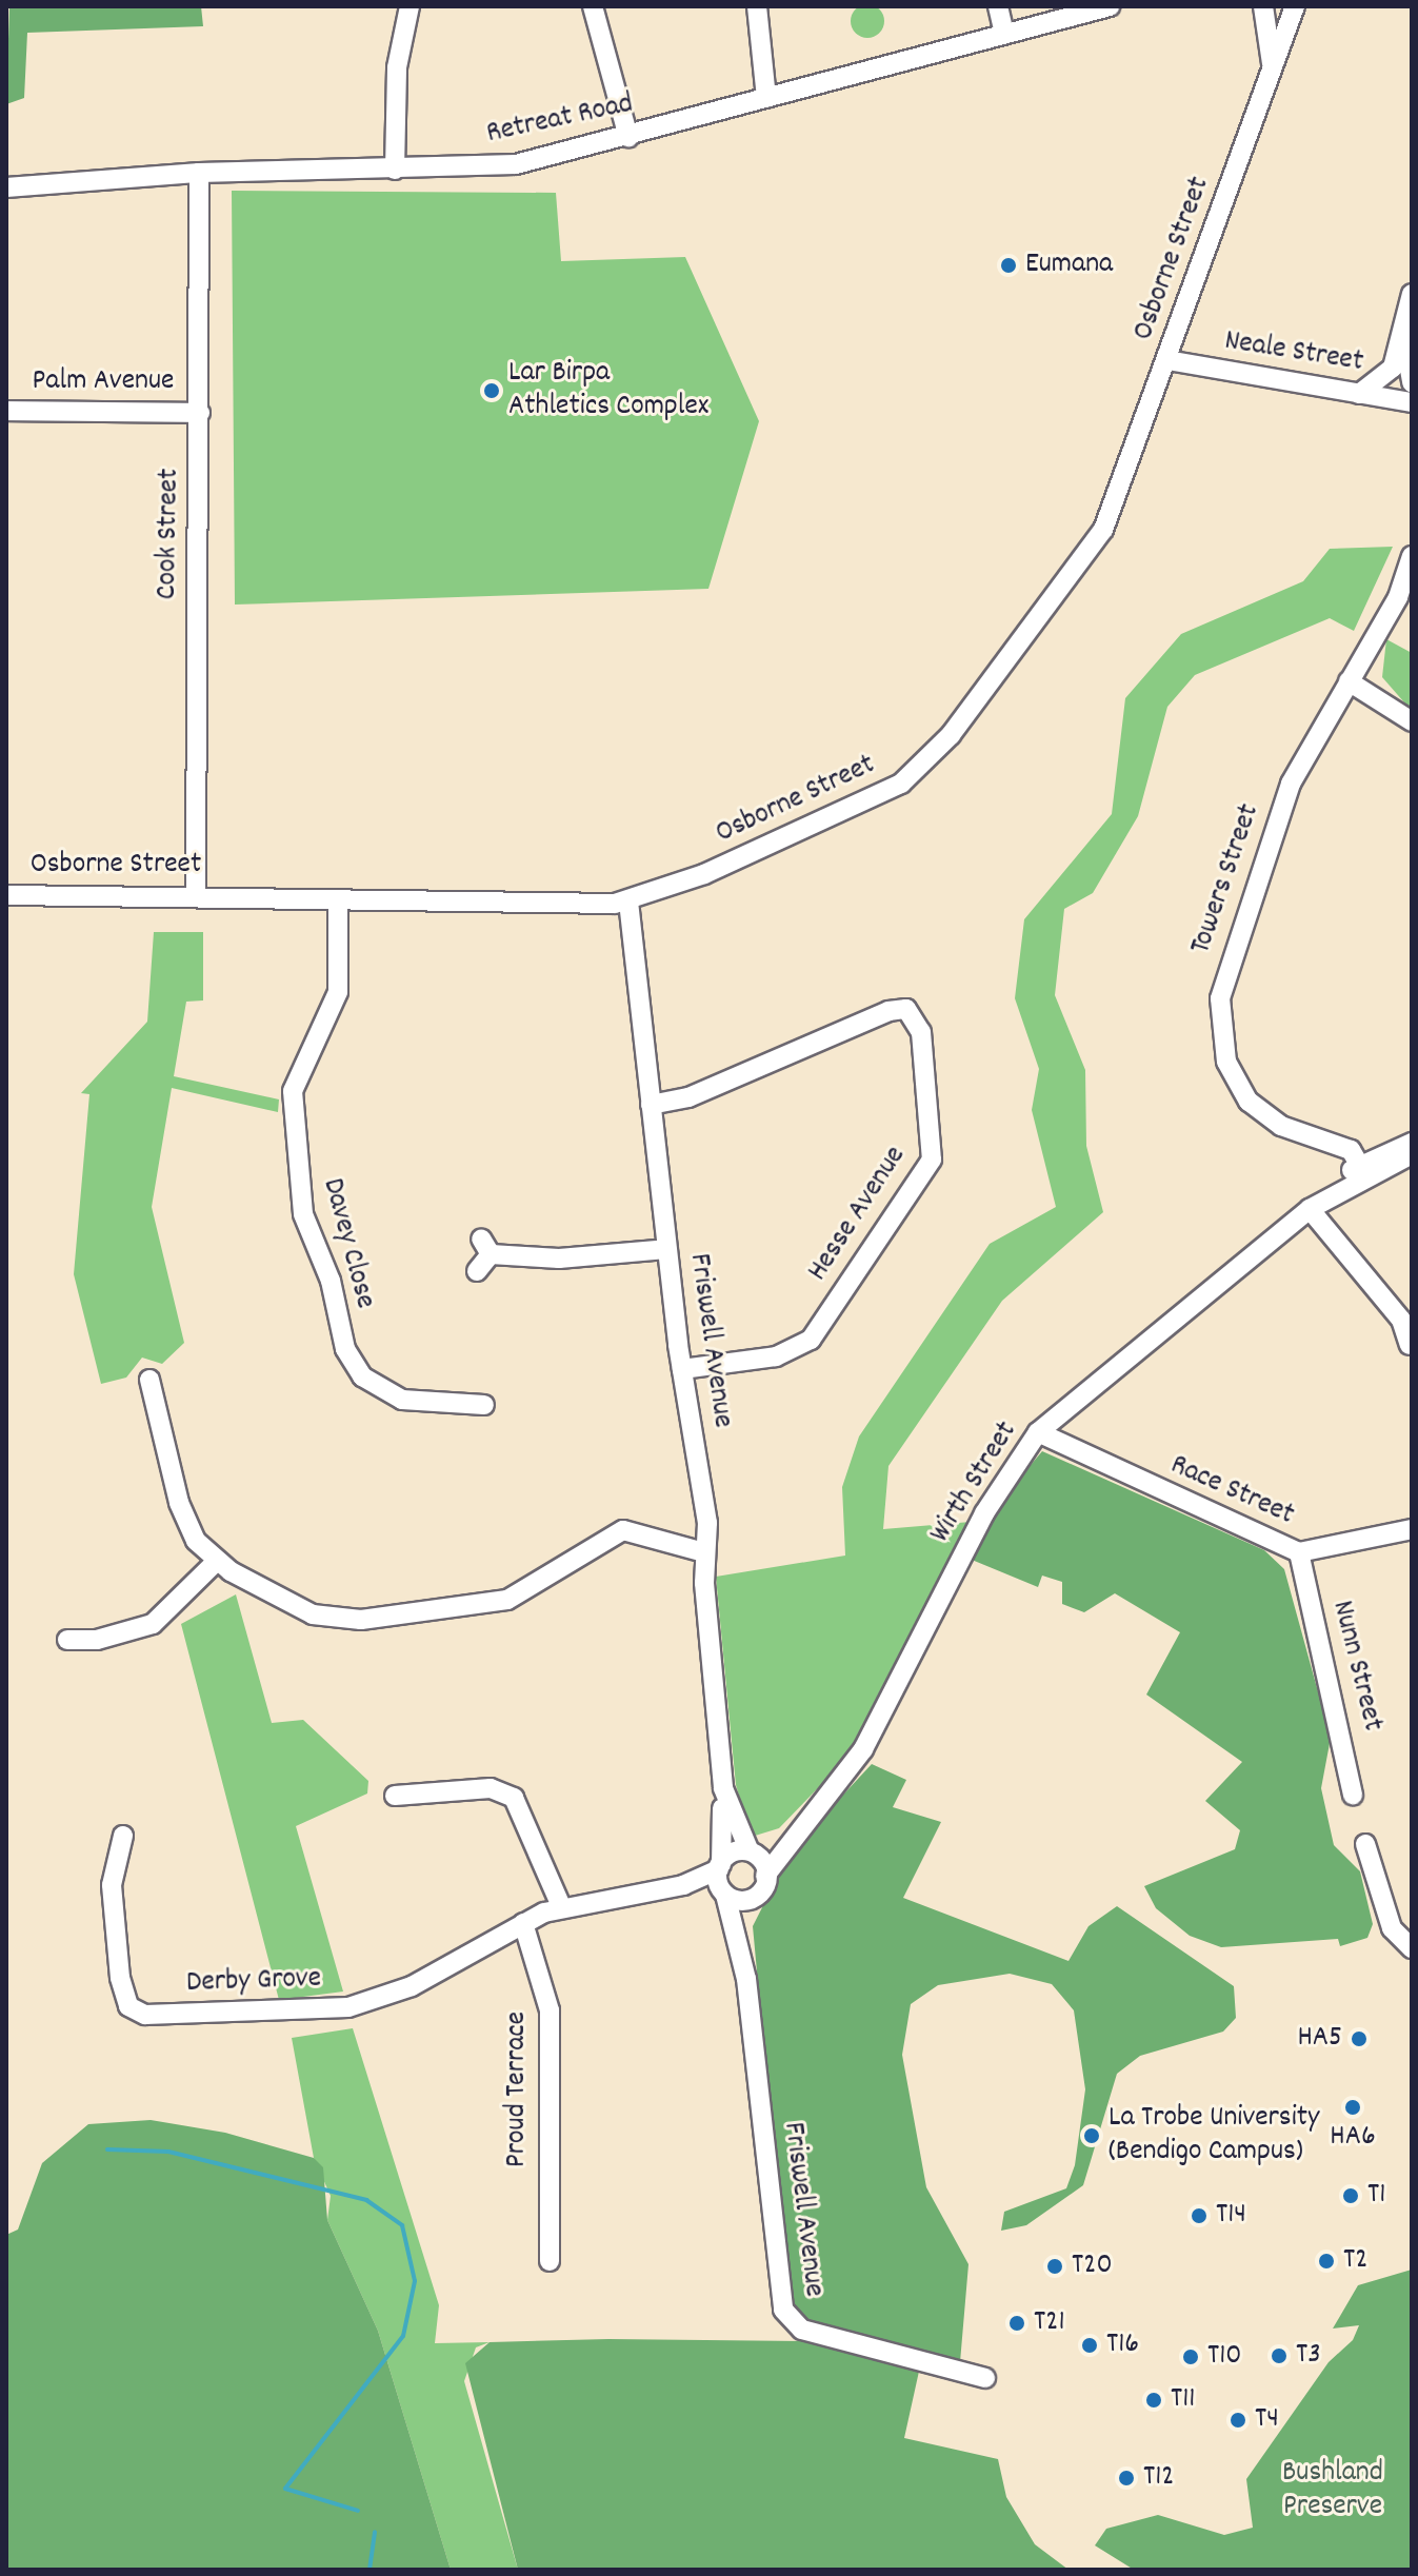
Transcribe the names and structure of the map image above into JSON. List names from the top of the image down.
{
  "streets": {
    "street": [
      "Retreat Road",
      "Osborne Street",
      "Neale Street",
      "Palm Avenue",
      "Cook Street",
      "Towers Street",
      "Hesse Avenue",
      "Davey Close",
      "Friswell Avenue",
      "Wirth Street",
      "Race Street",
      "Nunn Street",
      "Derby Grove",
      "Proud Terrace"
    ]
  },
  "crossings": [
    ["Retreat Road", "Cook Street"],
    ["Osborne Street", "Neale Street"],
    ["Osborne Street", "Cook Street"],
    ["Osborne Street", "Davey Close"],
    ["Osborne Street", "Friswell Avenue"],
    ["Palm Avenue", "Cook Street"],
    ["Towers Street", "Wirth Street"],
    ["Hesse Avenue", "Friswell Avenue"],
    ["Friswell Avenue", "Wirth Street"],
    ["Friswell Avenue", "Derby Grove"],
    ["Wirth Street", "Race Street"],
    ["Wirth Street", "Derby Grove"],
    ["Race Street", "Nunn Street"],
    ["Derby Grove", "Proud Terrace"]
  ],
  "parks": ["Bushland Preserve"],
  "places": [
    "Eumana",
    "Lar Birpa Athletics Complex",
    "HA5",
    "HA6",
    "La Trobe University (Bendigo Campus)",
    "T1",
    "T14",
    "T2",
    "T20",
    "T21",
    "T16",
    "T3",
    "T10",
    "T11",
    "T4",
    "T12"
  ]
}
